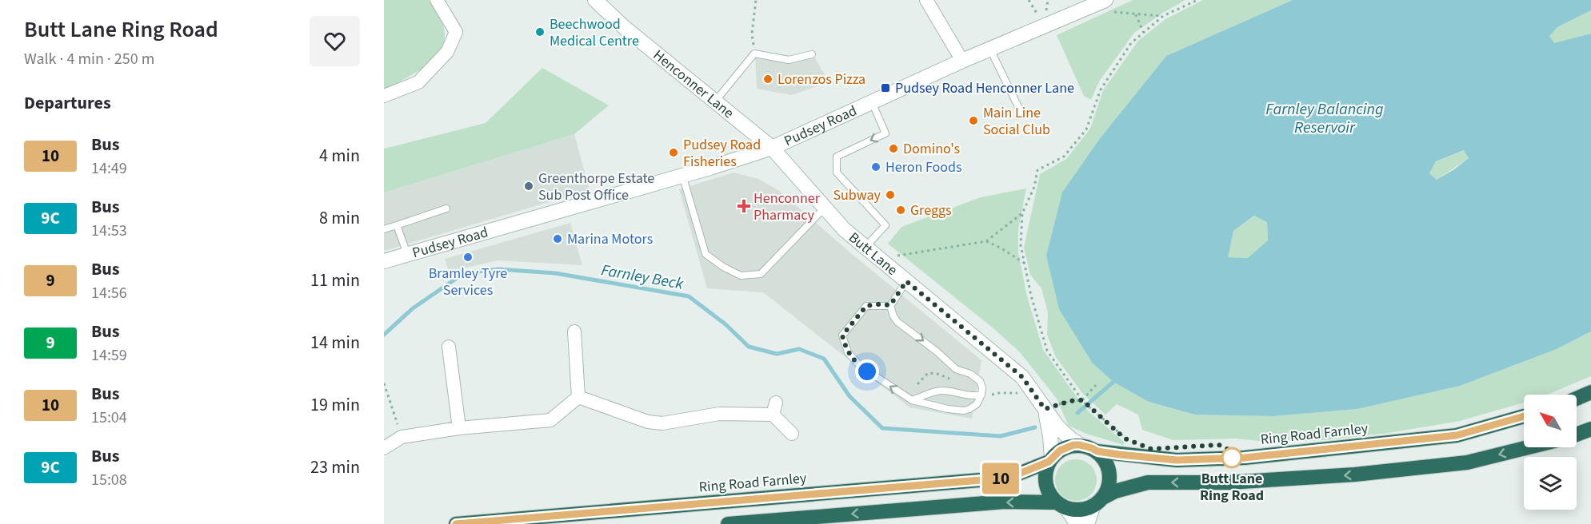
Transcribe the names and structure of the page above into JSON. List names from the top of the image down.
{
  "streets": {
    "highway": ["Ring Road Farnley"],
    "main road": ["Henconner Lane", "Pudsey Road", "Butt Lane"]
  },
  "crossings": [
    ["Henconner Lane", "Pudsey Road"],
    ["Henconner Lane", "Butt Lane"],
    ["Pudsey Road", "Butt Lane"],
    ["Butt Lane", "Ring Road Farnley"]
  ],
  "water": ["Farnley Balancing Reservoir", "Farnley Beck"],
  "places": {
    "other": [
      "Beechwood Medical Centre",
      "Lorenzos Pizza",
      "Main Line Social Club",
      "Domino's",
      "Pudsey Road Fisheries",
      "Heron Foods",
      "Greenthorpe Estate Sub Post Office",
      "Subway",
      "Greggs",
      "Marina Motors",
      "Bramley Tyre Services",
      "Butt Lane Ring Road"
    ],
    "transit": ["Pudsey Road Henconner Lane"],
    "health": ["Henconner Pharmacy"]
  },
  "lines": ["bus line 10"],
  "north": "top left",
  "page": {
    "heading": [
      ["Butt Lane Ring Road", "Walk · 4 min · 250 m"],
      "Departures"
    ],
    "on_map": "10",
    "list": [
      {
        "mark": "10",
        "name": "Bus",
        "note": "14:49",
        "value": "4 min"
      },
      {
        "mark": "9C",
        "name": "Bus",
        "note": "14:53",
        "value": "8 min"
      },
      {
        "mark": "9",
        "name": "Bus",
        "note": "14:56",
        "value": "11 min"
      },
      {
        "mark": "9",
        "name": "Bus",
        "note": "14:59",
        "value": "14 min"
      },
      {
        "mark": "10",
        "name": "Bus",
        "note": "15:04",
        "value": "19 min"
      },
      {
        "mark": "9C",
        "name": "Bus",
        "note": "15:08",
        "value": "23 min"
      }
    ]
  }
}
